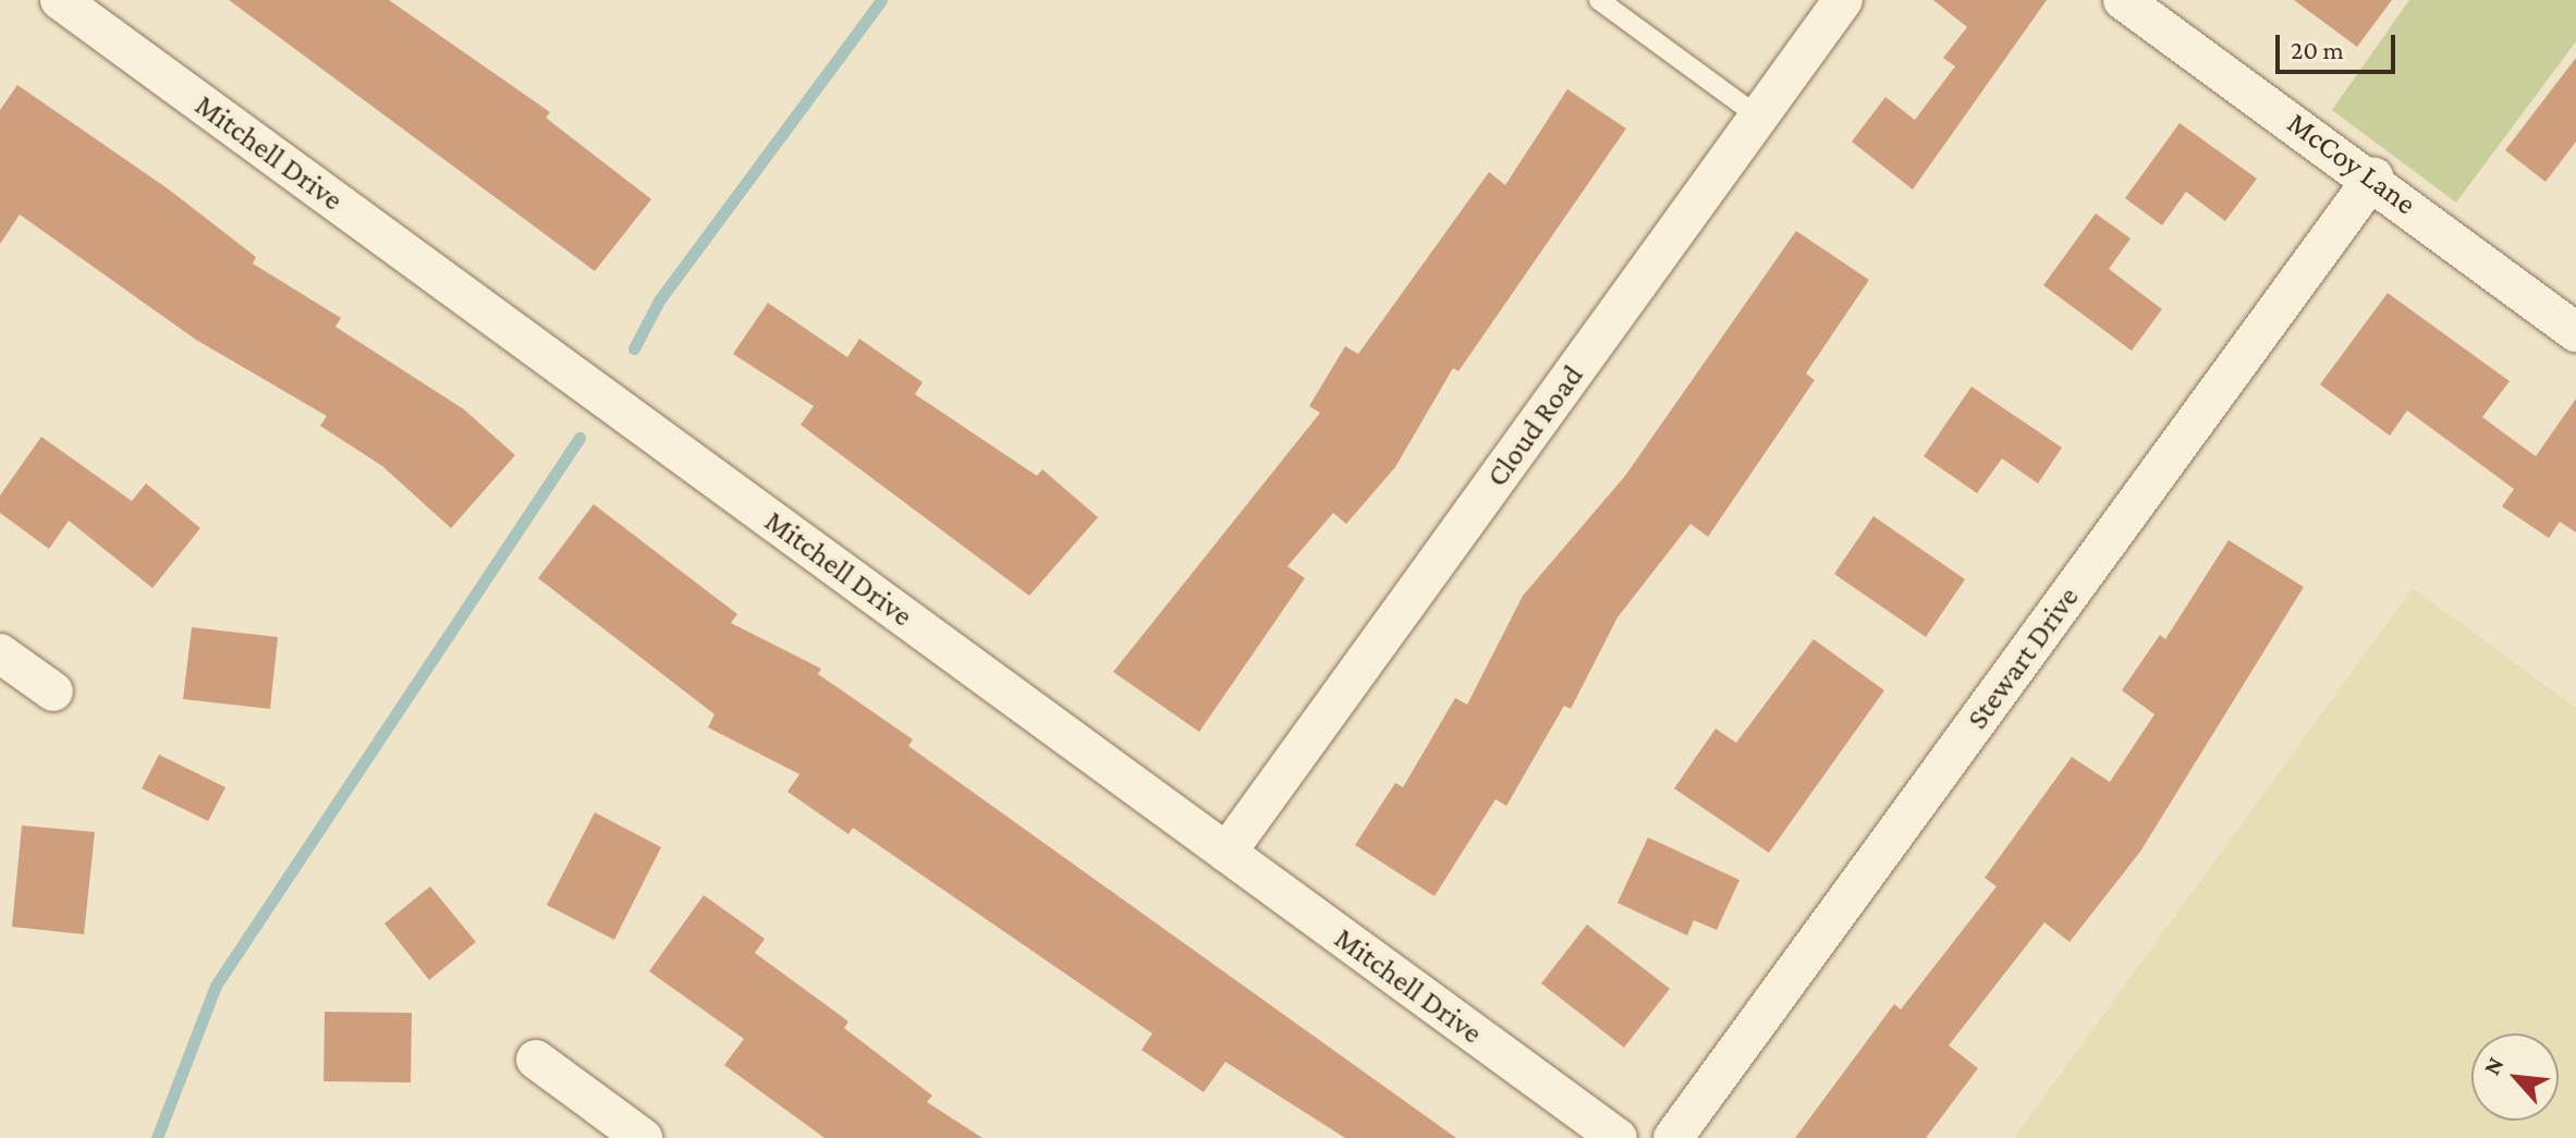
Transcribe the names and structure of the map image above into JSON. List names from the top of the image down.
{
  "streets": {
    "street": [
      "Mitchell Drive",
      "McCoy Lane",
      "Cloud Road",
      "Stewart Drive"
    ]
  },
  "crossings": [
    ["Mitchell Drive", "Cloud Road"],
    ["McCoy Lane", "Stewart Drive"]
  ],
  "scale_bar": "20 m",
  "north": "top left"
}
